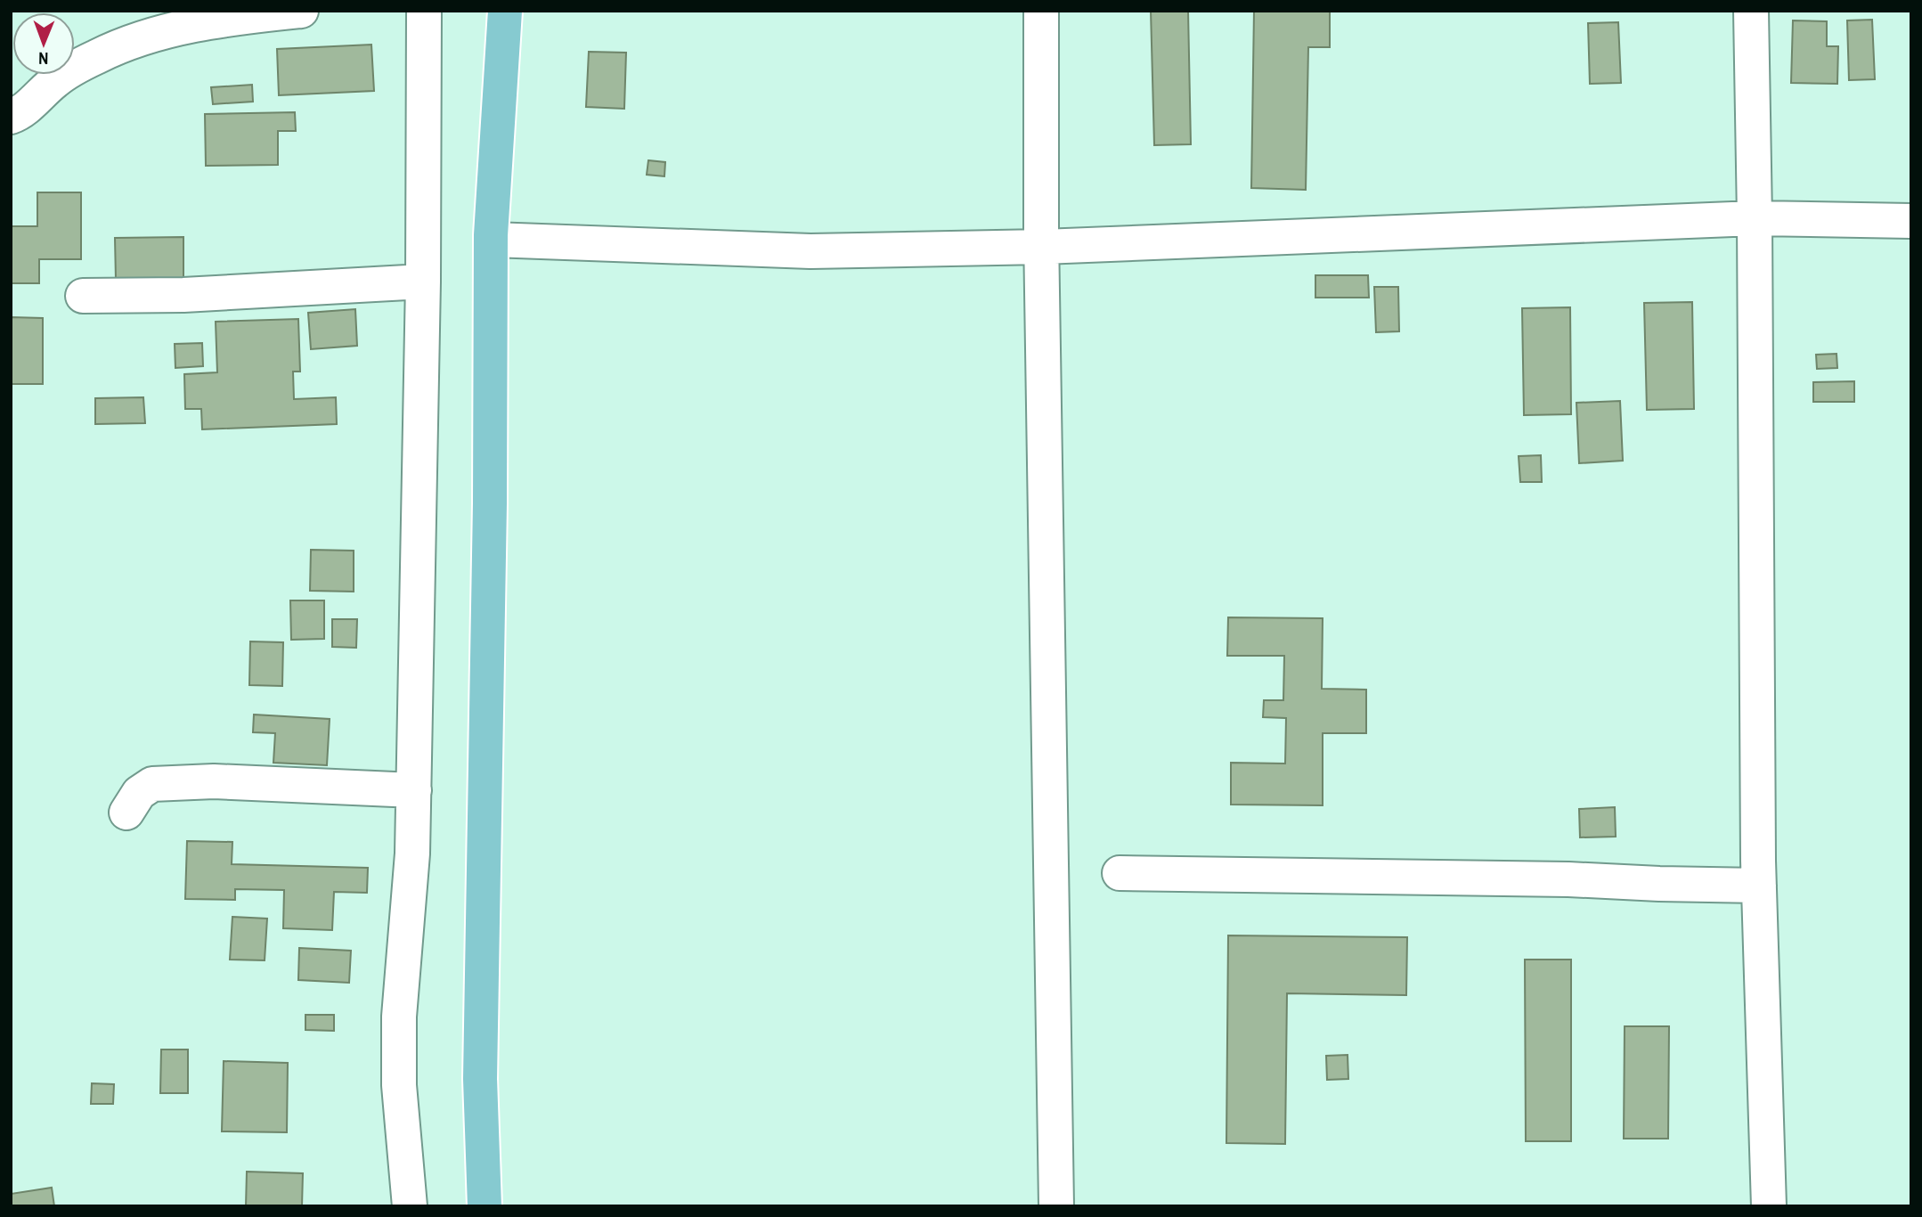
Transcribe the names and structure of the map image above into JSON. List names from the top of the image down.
{
  "north": "bottom"
}
